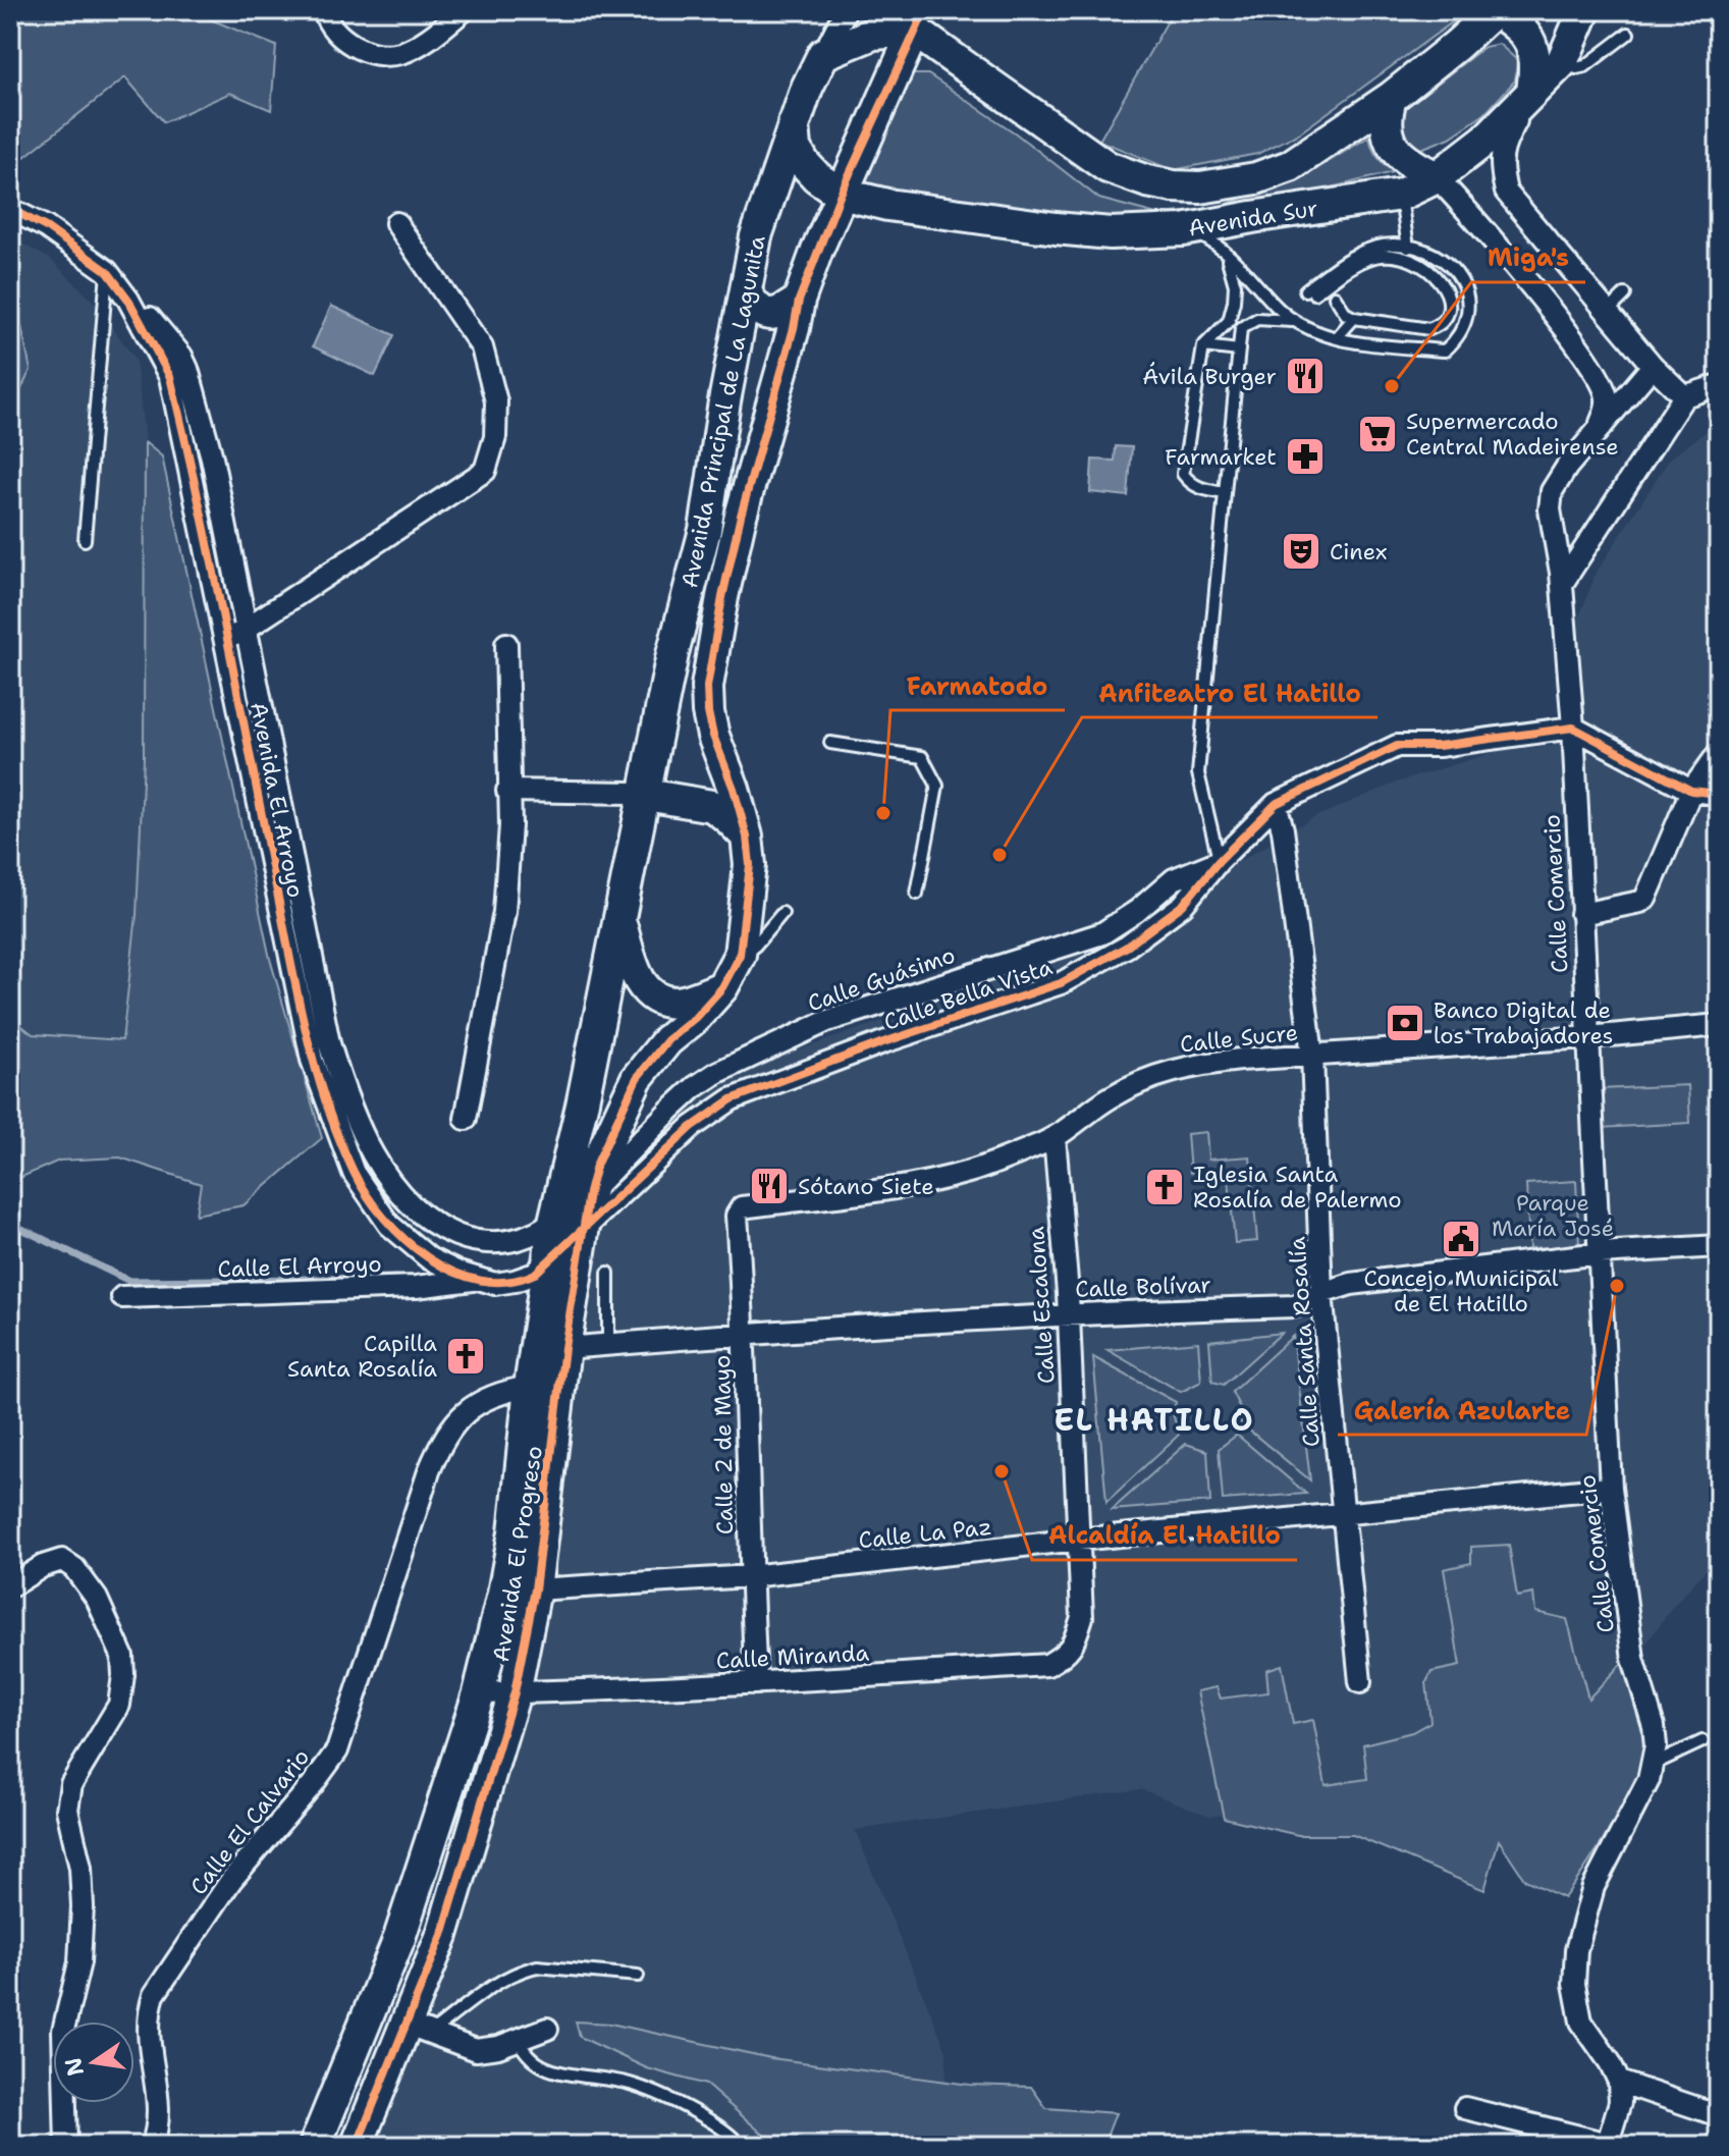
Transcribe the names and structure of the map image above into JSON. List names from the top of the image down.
{
  "streets": {
    "street": [
      "Avenida Sur",
      "Avenida Principal de La Lagunita",
      "Avenida El Arroyo",
      "Calle Comercio",
      "Calle Guásimo",
      "Calle Bella Vista",
      "Calle Sucre",
      "Calle El Arroyo",
      "Calle Bolívar",
      "Calle Escalona",
      "Calle Santa Rosalía",
      "Calle 2 de Mayo",
      "Calle La Paz",
      "Avenida El Progreso",
      "Calle Miranda",
      "Calle El Calvario"
    ]
  },
  "crossings": [
    ["Avenida Sur", "Avenida Principal de La Lagunita"],
    ["Avenida Principal de La Lagunita", "Avenida El Progreso"],
    ["Avenida El Arroyo", "Calle Guásimo"],
    ["Avenida El Arroyo", "Calle Bella Vista"],
    ["Avenida El Arroyo", "Calle El Arroyo"],
    ["Avenida El Arroyo", "Avenida El Progreso"],
    ["Calle Comercio", "Calle Bella Vista"],
    ["Calle Comercio", "Calle Sucre"],
    ["Calle Comercio", "Calle Bolívar"],
    ["Calle Comercio", "Calle La Paz"],
    ["Calle Guásimo", "Calle Bella Vista"],
    ["Calle Guásimo", "Avenida El Progreso"],
    ["Calle Bella Vista", "Calle Santa Rosalía"],
    ["Calle Bella Vista", "Avenida El Progreso"],
    ["Calle Sucre", "Calle Escalona"],
    ["Calle Sucre", "Calle Santa Rosalía"],
    ["Calle Sucre", "Calle 2 de Mayo"],
    ["Calle Bolívar", "Calle Escalona"],
    ["Calle Bolívar", "Calle Santa Rosalía"],
    ["Calle Bolívar", "Calle 2 de Mayo"],
    ["Calle Bolívar", "Avenida El Progreso"],
    ["Calle Escalona", "Calle La Paz"],
    ["Calle Escalona", "Calle Miranda"],
    ["Calle Santa Rosalía", "Calle La Paz"],
    ["Calle 2 de Mayo", "Calle La Paz"],
    ["Calle 2 de Mayo", "Calle Miranda"],
    ["Calle La Paz", "Avenida El Progreso"],
    ["Avenida El Progreso", "Calle Miranda"],
    ["Avenida El Progreso", "Calle El Calvario"]
  ],
  "districts": ["EL HATILLO"],
  "parks": ["Parque María José"],
  "places": {
    "restaurant": ["Ávila Burger", "Sótano Siete"],
    "other": [
      "Miga's",
      "Farmatodo",
      "Anfiteatro El Hatillo",
      "Galería Azularte",
      "Alcaldía El Hatillo"
    ],
    "supermarket": ["Supermercado Central Madeirense"],
    "pharmacy": ["Farmarket"],
    "theatre": ["Cinex"],
    "bank": ["Banco Digital de los Trabajadores"],
    "church": ["Iglesia Santa Rosalía de Palermo", "Capilla Santa Rosalía"],
    "public building": ["Concejo Municipal de El Hatillo"]
  },
  "north": "left"
}
